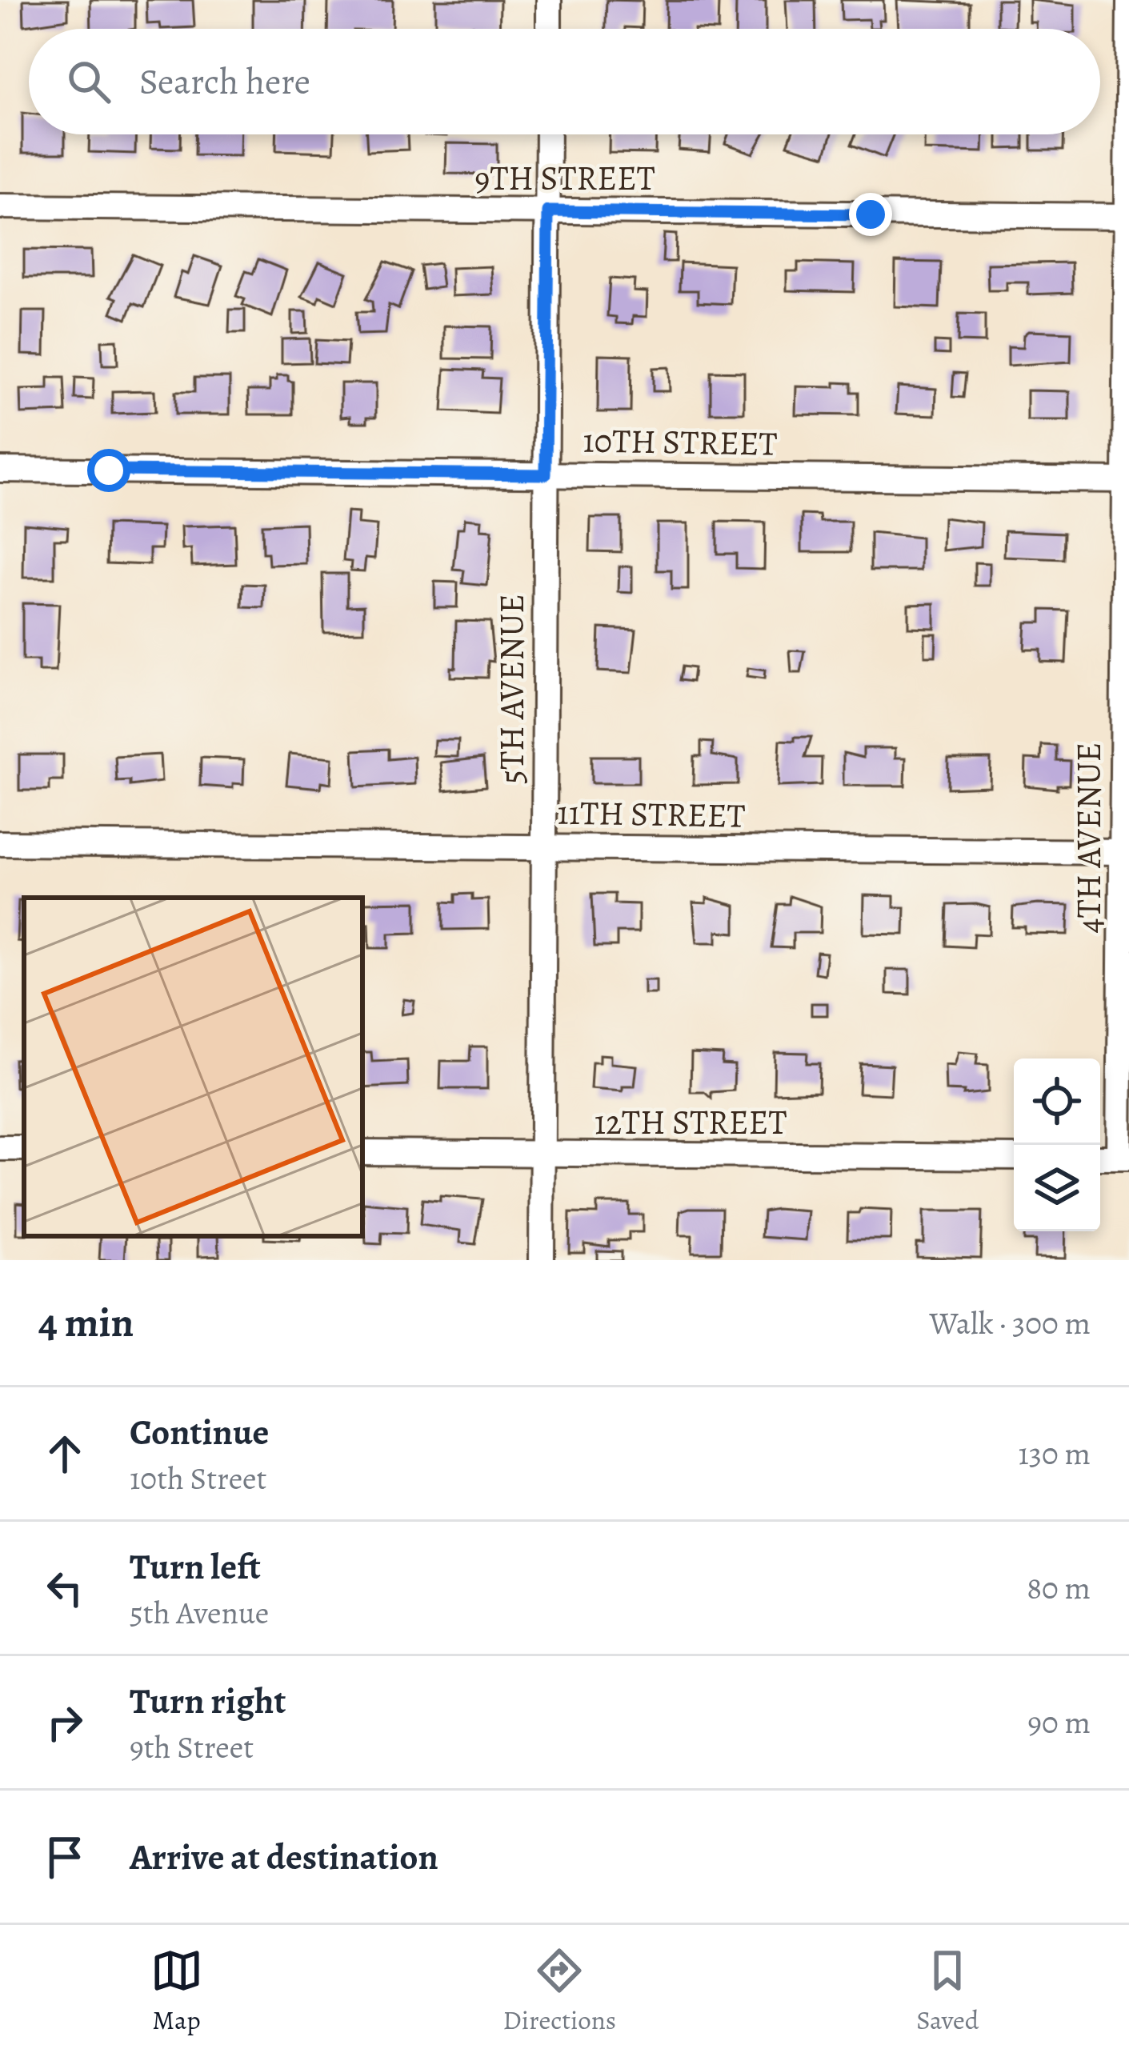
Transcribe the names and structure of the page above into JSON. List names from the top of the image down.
{
  "streets": {
    "street": [
      "9TH STREET",
      "10TH STREET",
      "5TH AVENUE",
      "11TH STREET",
      "4TH AVENUE",
      "12TH STREET"
    ]
  },
  "crossings": [
    ["9TH STREET", "5TH AVENUE"],
    ["9TH STREET", "4TH AVENUE"],
    ["10TH STREET", "5TH AVENUE"],
    ["10TH STREET", "4TH AVENUE"],
    ["5TH AVENUE", "11TH STREET"],
    ["5TH AVENUE", "12TH STREET"],
    ["11TH STREET", "4TH AVENUE"]
  ],
  "page": {
    "search": "Search here",
    "heading": ["4 min", "Walk · 300 m"],
    "list": [
      ["Continue", "10th Street", "130 m"],
      ["Turn left", "5th Avenue", "80 m"],
      ["Turn right", "9th Street", "90 m"],
      "Arrive at destination"
    ],
    "nav": ["Map", "Directions", "Saved"]
  }
}
